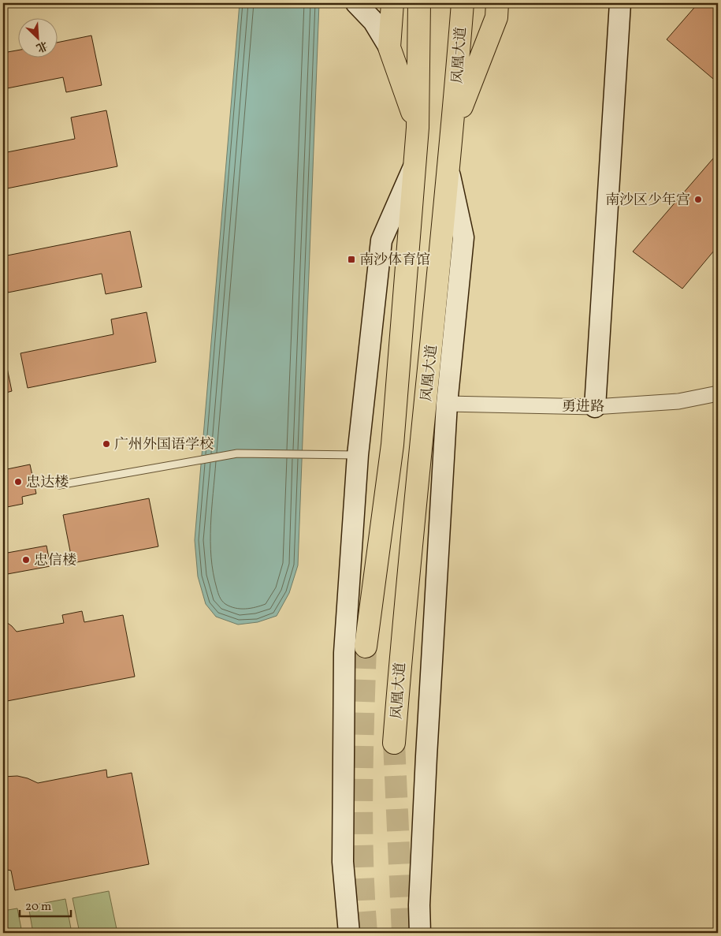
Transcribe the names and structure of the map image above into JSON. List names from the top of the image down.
{
  "streets": {
    "main road": ["凤凰大道"],
    "street": ["勇进路"]
  },
  "places": {
    "other": [
      "南沙区少年宫",
      "广州外国语学校",
      "忠达楼",
      "忠信楼"
    ],
    "transit": ["南沙体育馆"]
  },
  "scale_bar": "20 m",
  "north": "bottom right"
}
